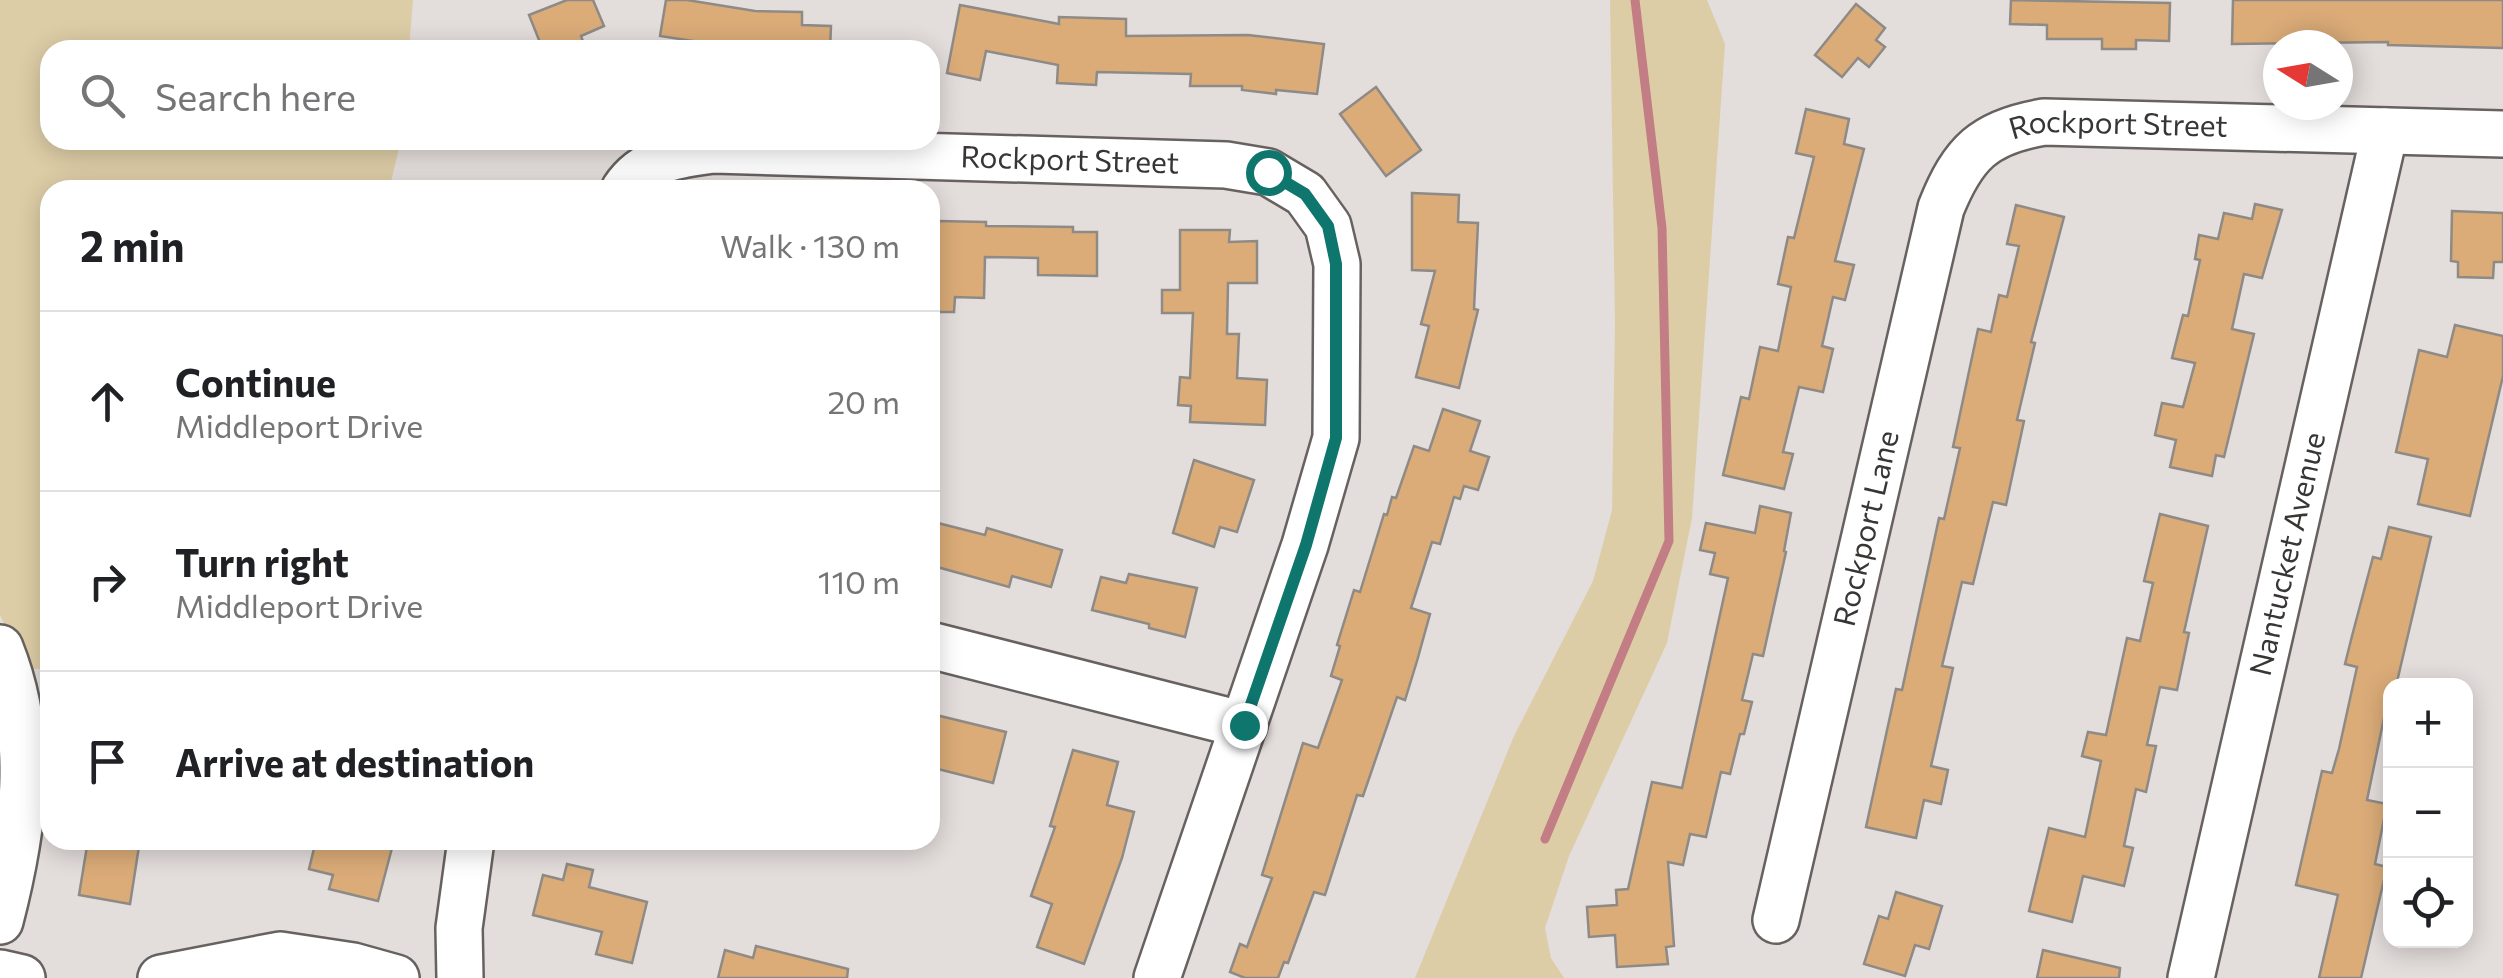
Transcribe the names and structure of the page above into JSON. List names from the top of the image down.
{
  "streets": {
    "street": ["Rockport Street", "Rockport Lane", "Nantucket Avenue"]
  },
  "crossings": [
    ["Rockport Street", "Rockport Lane"],
    ["Rockport Street", "Nantucket Avenue"]
  ],
  "north": "left",
  "page": {
    "search": "Search here",
    "heading": ["2 min", "Walk · 130 m"],
    "list": [
      ["Continue", "Middleport Drive", "20 m"],
      ["Turn right", "Middleport Drive", "110 m"],
      "Arrive at destination"
    ],
    "map_buttons": ["+", "−"]
  }
}
